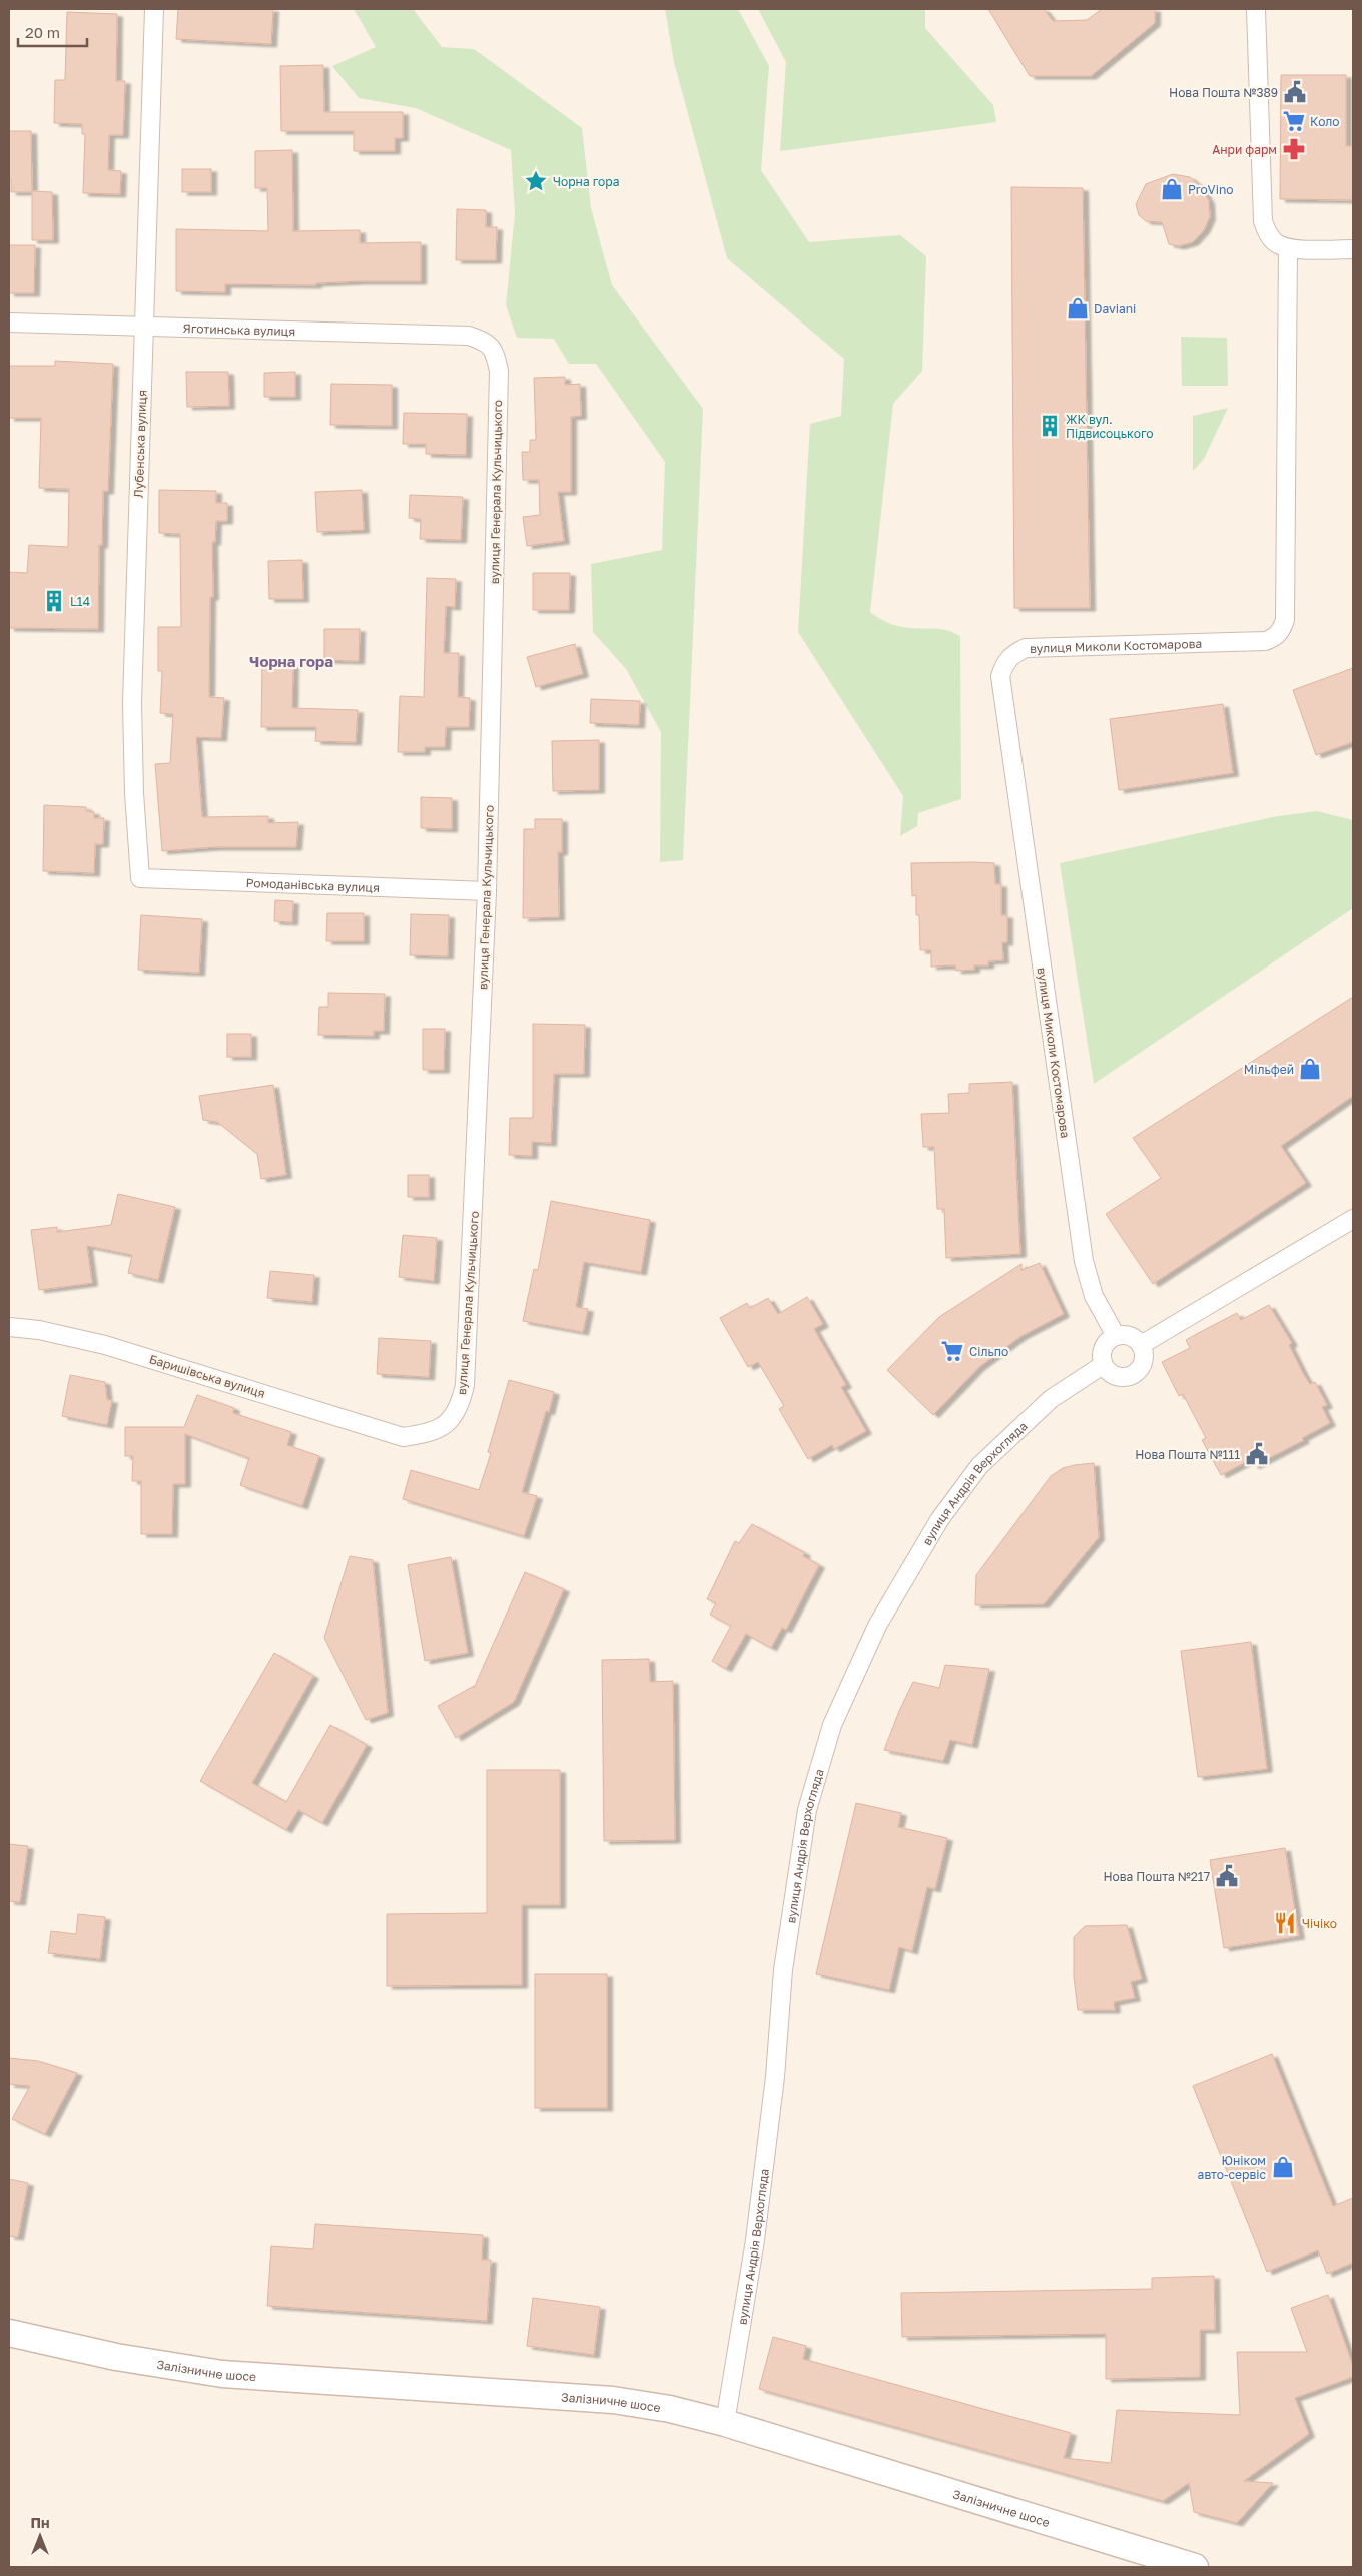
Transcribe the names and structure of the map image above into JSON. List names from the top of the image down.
{
  "streets": {
    "street": [
      "Яготинська вулиця",
      "Лубенська вулиця",
      "вулиця Генерала Кульчицького",
      "вулиця Миколи Костомарова",
      "Ромоданівська вулиця",
      "Баришівська вулиця",
      "вулиця Андрія Верхогляда",
      "Залізничне шосе"
    ]
  },
  "crossings": [
    ["Яготинська вулиця", "Лубенська вулиця"],
    ["Яготинська вулиця", "вулиця Генерала Кульчицького"],
    ["Лубенська вулиця", "Ромоданівська вулиця"],
    ["вулиця Генерала Кульчицького", "Ромоданівська вулиця"],
    ["вулиця Генерала Кульчицького", "Баришівська вулиця"],
    ["вулиця Миколи Костомарова", "вулиця Андрія Верхогляда"],
    ["вулиця Андрія Верхогляда", "Залізничне шосе"]
  ],
  "districts": ["Чорна гора"],
  "places": {
    "public building": ["Нова Пошта №389", "Нова Пошта №111", "Нова Пошта №217"],
    "supermarket": ["Коло", "Сільпо"],
    "pharmacy": ["Анри фарм"],
    "place": ["Чорна гора"],
    "shop": [
      "ProVino",
      "Daviani",
      "Мільфей",
      "Юніком авто-сервіс"
    ],
    "building": ["ЖК вул. Підвисоцького", "L14"],
    "restaurant": ["Чічіко"]
  },
  "scale_bar": "20 m",
  "north": "top"
}
